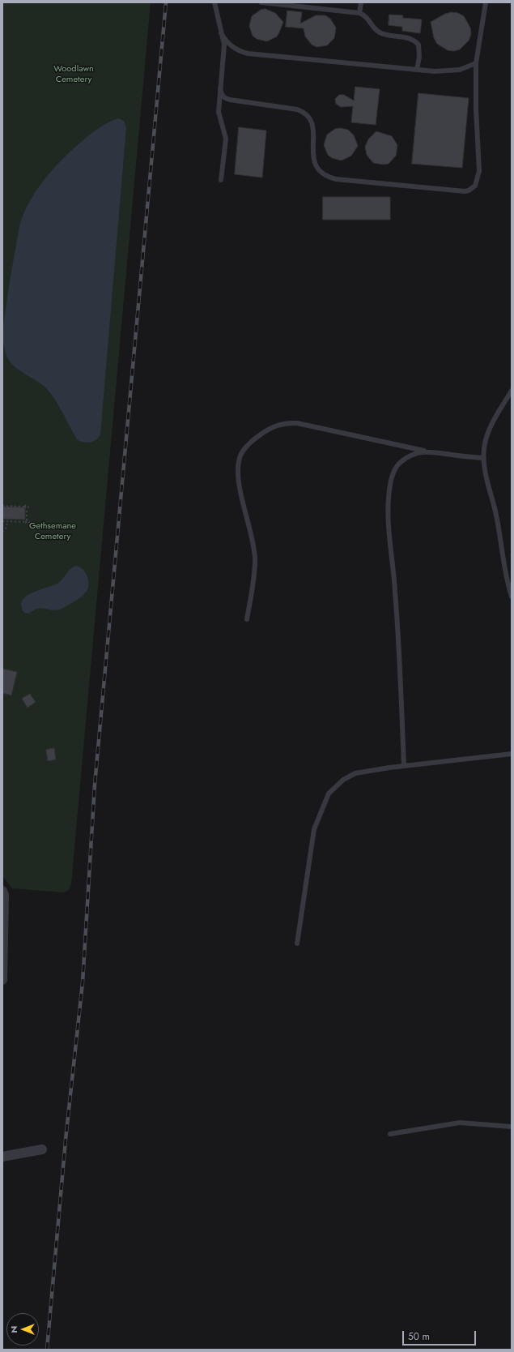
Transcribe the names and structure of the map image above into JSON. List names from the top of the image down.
{
  "parks": ["Woodlawn Cemetery", "Gethsemane Cemetery"],
  "scale_bar": "50 m",
  "north": "left"
}
